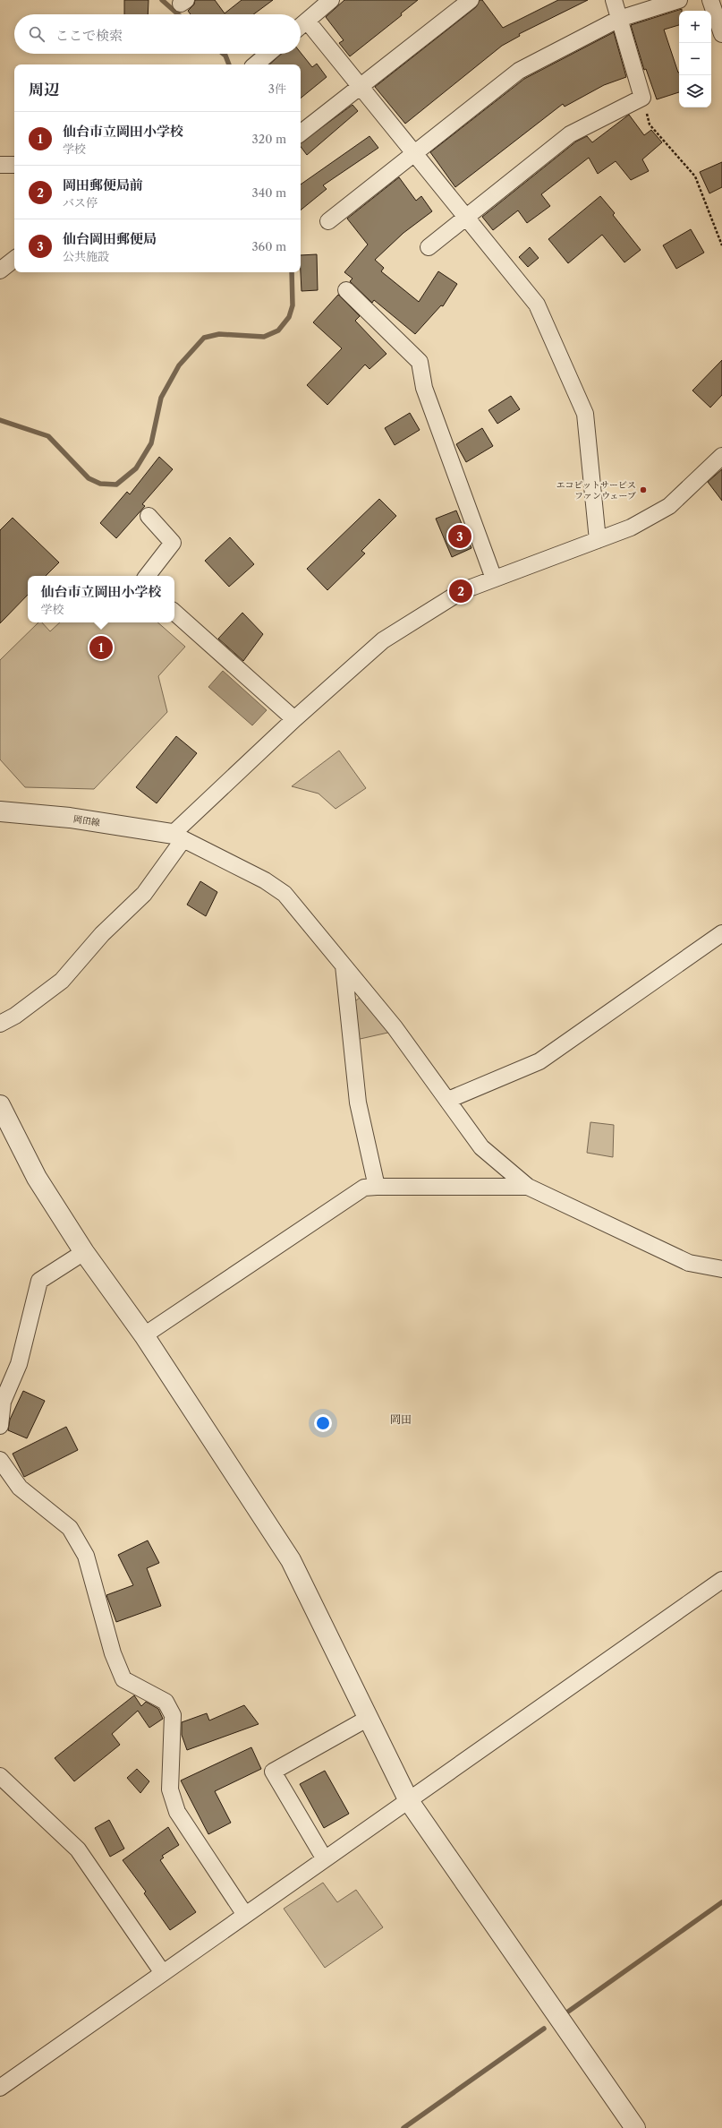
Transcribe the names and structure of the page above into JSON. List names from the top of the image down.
{
  "streets": {
    "street": ["岡田線"]
  },
  "districts": ["岡田"],
  "places": ["エコピットサービス ファンウェーブ"],
  "page": {
    "map_buttons": ["+", "−"],
    "search": "ここで検索",
    "heading": ["周辺", "3件"],
    "list": [
      {
        "mark": "1",
        "name": "仙台市立岡田小学校",
        "note": "学校",
        "value": "320 m"
      },
      {
        "mark": "2",
        "name": "岡田郵便局前",
        "note": "バス停",
        "value": "340 m"
      },
      {
        "mark": "3",
        "name": "仙台岡田郵便局",
        "note": "公共施設",
        "value": "360 m"
      }
    ],
    "pins": ["3", "2", "1"],
    "popup": ["仙台市立岡田小学校", "学校"]
  }
}
